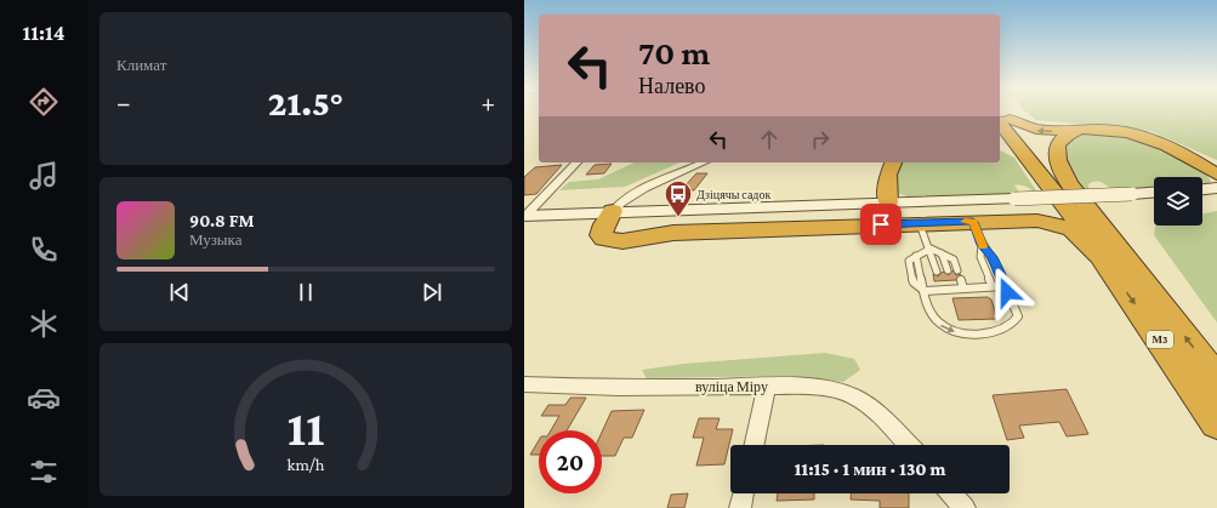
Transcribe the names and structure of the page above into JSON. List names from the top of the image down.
{
  "streets": {
    "highway": ["М3"],
    "street": ["вуліца Міру"]
  },
  "places": {
    "bus stop": ["Дзіцячы садок"]
  },
  "page": {
    "tabs": "11:14",
    "tile": "Климат",
    "turn": ["70 m", "Налево"],
    "heat": ["−", "21.5°", "+"],
    "song": ["90.8 FM", "Музыка"],
    "limit": "20",
    "trip": "11:15 · 1 мин · 130 m",
    "gauge": ["11", "km/h"]
  }
}
